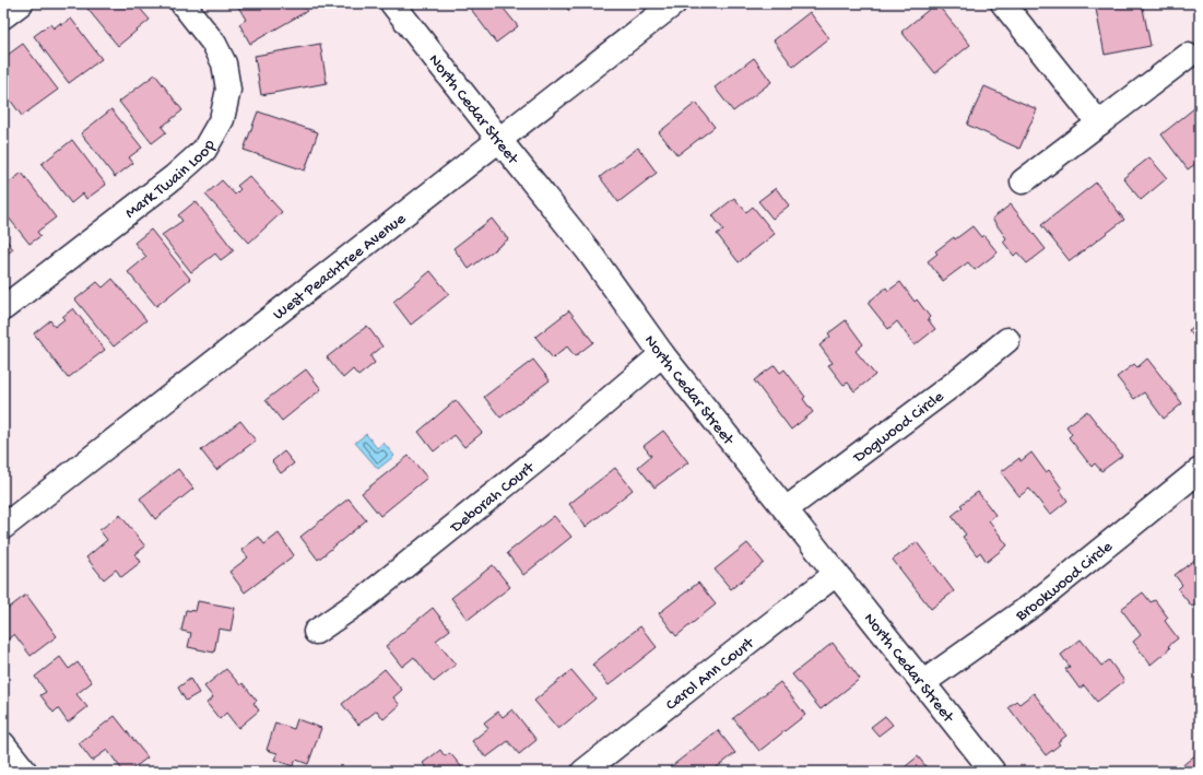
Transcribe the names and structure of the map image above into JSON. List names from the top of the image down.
{
  "streets": {
    "street": [
      "North Cedar Street",
      "Mark Twain Loop",
      "West Peachtree Avenue",
      "Dogwood Circle",
      "Deborah Court",
      "Brookwood Circle",
      "Carol Ann Court"
    ]
  },
  "crossings": [
    ["North Cedar Street", "West Peachtree Avenue"],
    ["North Cedar Street", "Dogwood Circle"],
    ["North Cedar Street", "Deborah Court"],
    ["North Cedar Street", "Brookwood Circle"],
    ["North Cedar Street", "Carol Ann Court"]
  ]
}
